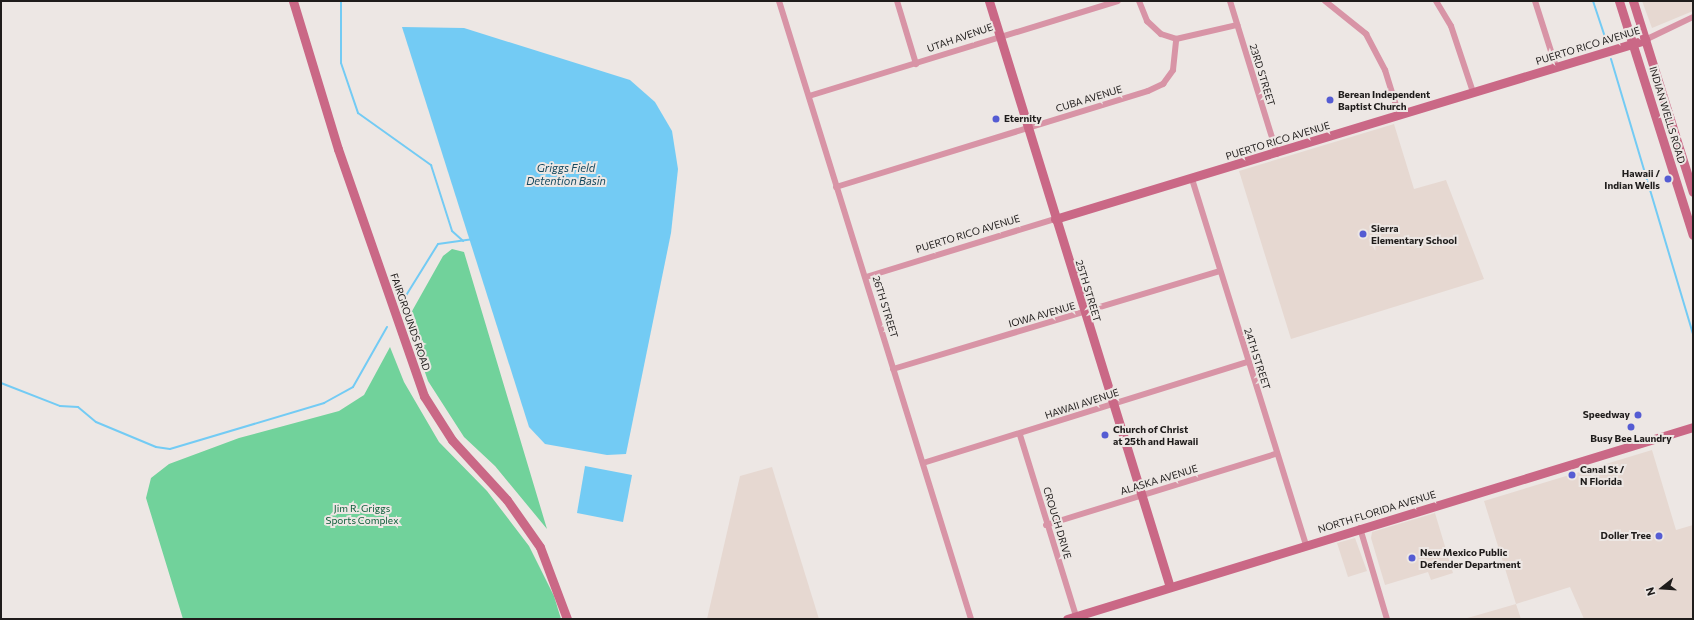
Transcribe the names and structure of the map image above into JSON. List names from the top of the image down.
{
  "streets": {
    "main road": [
      "PUERTO RICO AVENUE",
      "INDIAN WELLS ROAD",
      "25TH STREET",
      "FAIRGROUNDS ROAD",
      "NORTH FLORIDA AVENUE"
    ],
    "street": [
      "UTAH AVENUE",
      "23RD STREET",
      "CUBA AVENUE",
      "26TH STREET",
      "IOWA AVENUE",
      "24TH STREET",
      "HAWAII AVENUE",
      "ALASKA AVENUE",
      "CROUCH DRIVE"
    ]
  },
  "crossings": [
    ["UTAH AVENUE", "25TH STREET"],
    ["UTAH AVENUE", "26TH STREET"],
    ["PUERTO RICO AVENUE", "23RD STREET"],
    ["PUERTO RICO AVENUE", "INDIAN WELLS ROAD"],
    ["PUERTO RICO AVENUE", "25TH STREET"],
    ["PUERTO RICO AVENUE", "26TH STREET"],
    ["PUERTO RICO AVENUE", "24TH STREET"],
    ["CUBA AVENUE", "25TH STREET"],
    ["CUBA AVENUE", "26TH STREET"],
    ["25TH STREET", "IOWA AVENUE"],
    ["25TH STREET", "HAWAII AVENUE"],
    ["25TH STREET", "ALASKA AVENUE"],
    ["25TH STREET", "NORTH FLORIDA AVENUE"],
    ["26TH STREET", "IOWA AVENUE"],
    ["26TH STREET", "HAWAII AVENUE"],
    ["IOWA AVENUE", "24TH STREET"],
    ["24TH STREET", "HAWAII AVENUE"],
    ["24TH STREET", "ALASKA AVENUE"],
    ["24TH STREET", "NORTH FLORIDA AVENUE"],
    ["HAWAII AVENUE", "CROUCH DRIVE"],
    ["ALASKA AVENUE", "CROUCH DRIVE"],
    ["NORTH FLORIDA AVENUE", "CROUCH DRIVE"]
  ],
  "water": ["Griggs Field Detention Basin"],
  "parks": ["Jim R. Griggs Sports Complex"],
  "places": [
    "Berean Independent Baptist Church",
    "Eternity",
    "Hawaii / Indian Wells",
    "Sierra Elementary School",
    "Speedway",
    "Busy Bee Laundry",
    "Church of Christ at 25th and Hawaii",
    "Canal St / N Florida",
    "Doller Tree",
    "New Mexico Public Defender Department"
  ],
  "north": "left"
}
